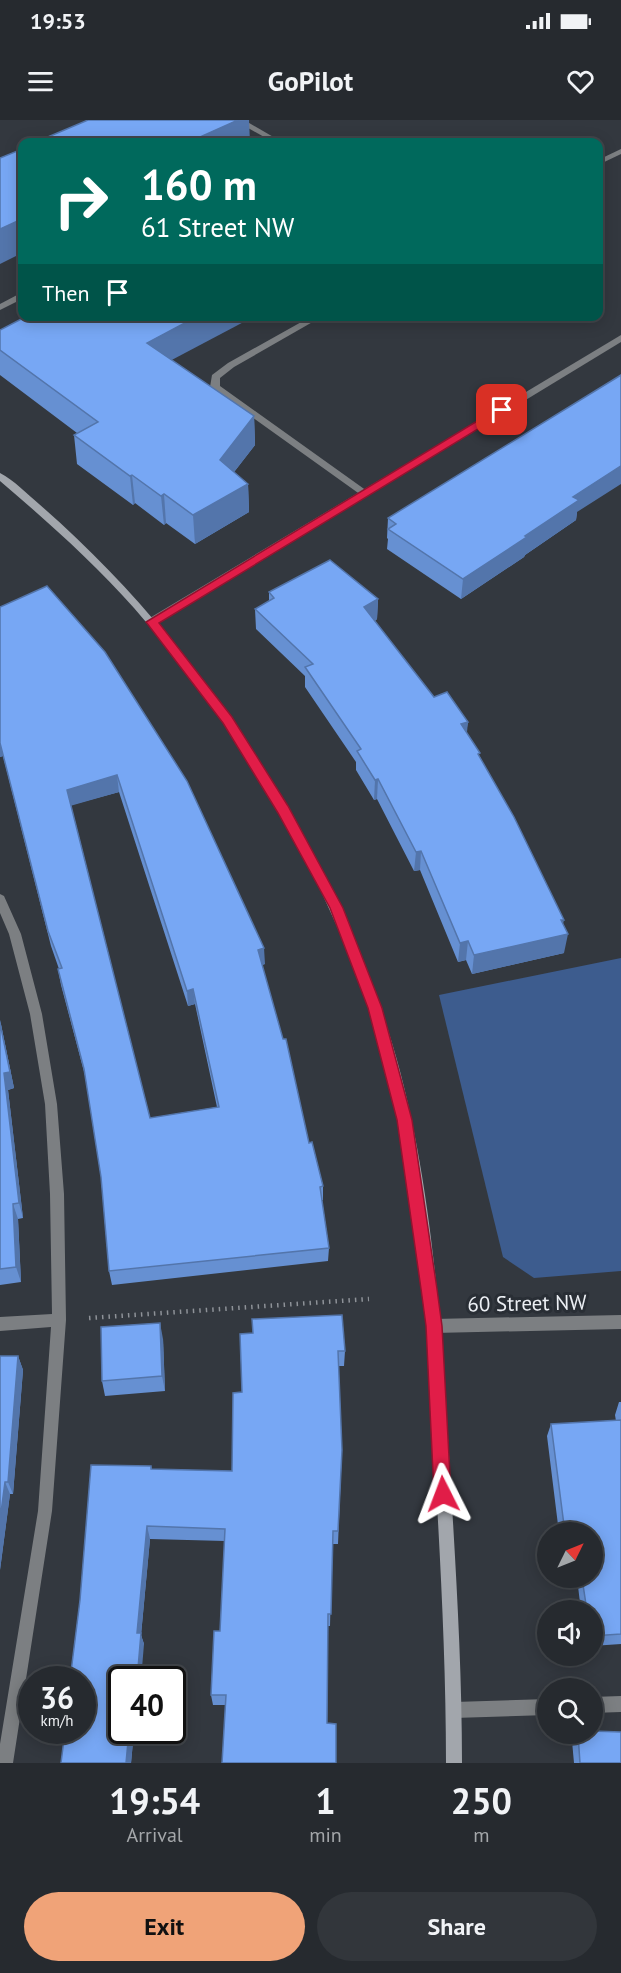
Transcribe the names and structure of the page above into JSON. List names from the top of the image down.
{
  "streets": {
    "street": ["60 Street NW"]
  },
  "north": "top right",
  "page": {
    "status": "19:53",
    "header": "GoPilot",
    "turn": ["160 m", "61 Street NW"],
    "then": "Then",
    "speed": "36 km/h",
    "limit": "40",
    "eta": [
      "19:54",
      "Arrival",
      "1",
      "min",
      "250",
      "m"
    ],
    "buttons": ["Exit", "Share"]
  }
}
